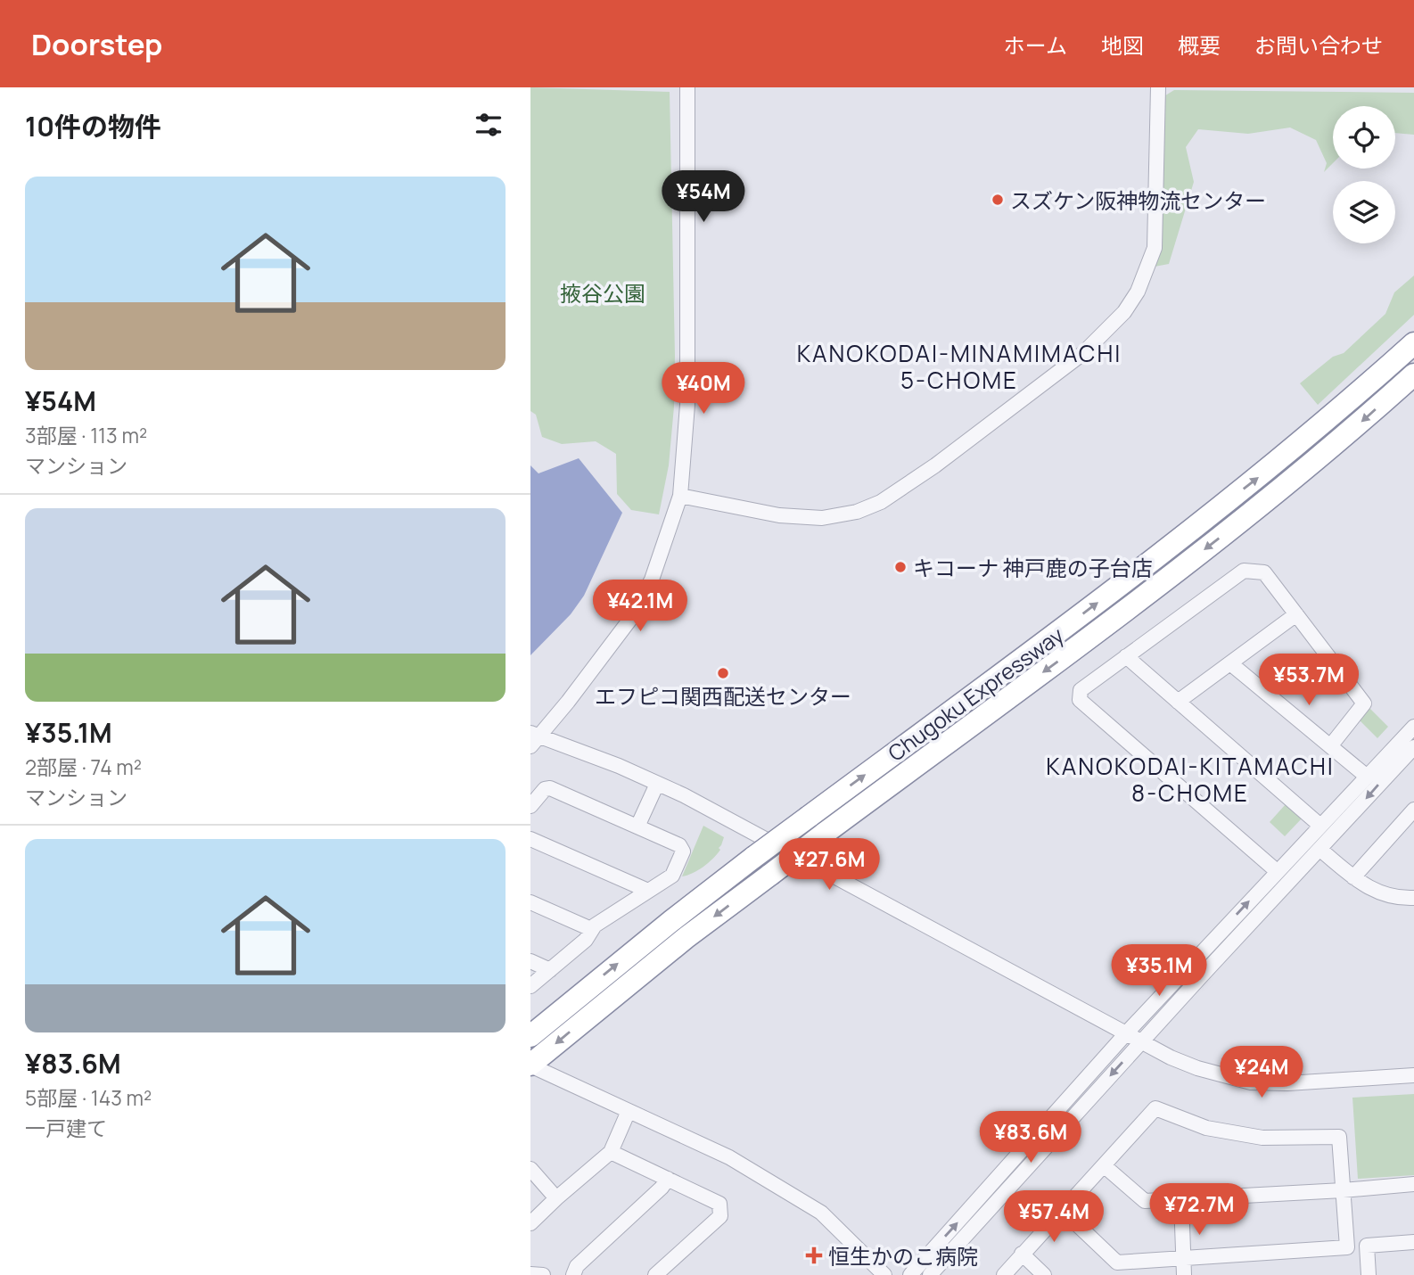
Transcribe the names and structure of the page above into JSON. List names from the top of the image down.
{
  "streets": {
    "highway": ["Chugoku Expressway"]
  },
  "districts": ["KANOKODAI-MINAMIMACHI 5-CHOME", "KANOKODAI-KITAMACHI 8-CHOME"],
  "parks": ["掖谷公園"],
  "places": {
    "other": ["スズケン阪神物流センター", "キコーナ 神戸鹿の子台店", "エフピコ関西配送センター"],
    "health": ["恒生かのこ病院"]
  },
  "page": {
    "header": "Doorstep",
    "nav": [
      "ホーム",
      "地図",
      "概要",
      "お問い合わせ"
    ],
    "heading": "10件の物件",
    "list": [
      {
        "name": "¥54M",
        "note": "3部屋 · 113 m² · マンション"
      },
      {
        "name": "¥35.1M",
        "note": "2部屋 · 74 m² · マンション"
      },
      {
        "name": "¥83.6M",
        "note": "5部屋 · 143 m² · 一戸建て"
      }
    ],
    "price": [
      "¥54M",
      "¥40M",
      "¥42.1M",
      "¥53.7M",
      "¥27.6M",
      "¥35.1M",
      "¥24M",
      "¥83.6M",
      "¥72.7M",
      "¥57.4M"
    ]
  }
}
